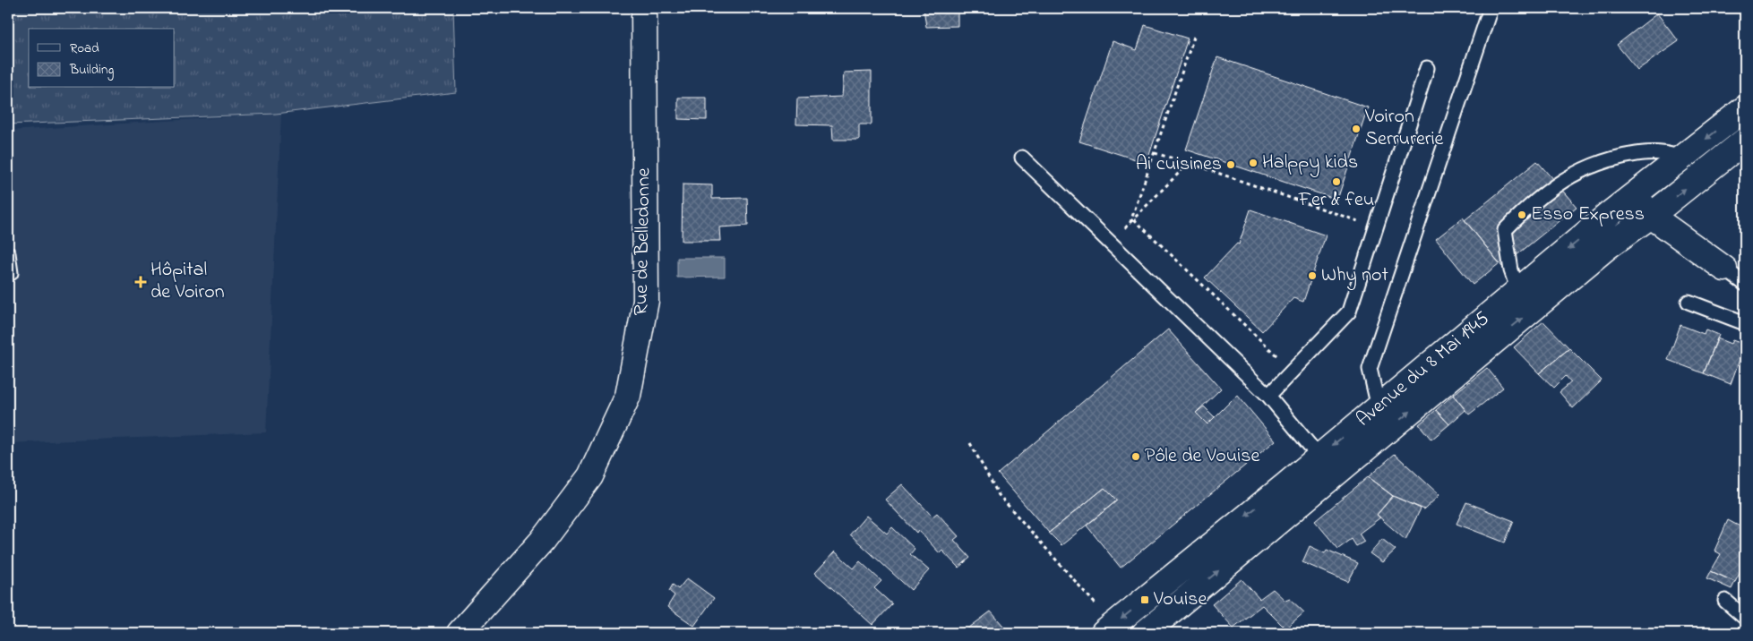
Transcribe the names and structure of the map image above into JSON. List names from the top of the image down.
{
  "streets": {
    "main road": ["Rue de Belledonne", "Avenue du 8 Mai 1945"]
  },
  "places": {
    "other": [
      "Voiron Serrurerie",
      "Halppy kids",
      "Ai cuisines",
      "Fer & feu",
      "Esso Express",
      "Why not",
      "Pôle de Vouise"
    ],
    "health": ["Hôpital de Voiron"],
    "transit": ["Vouise"]
  },
  "legend": ["Road", "Building"]
}
